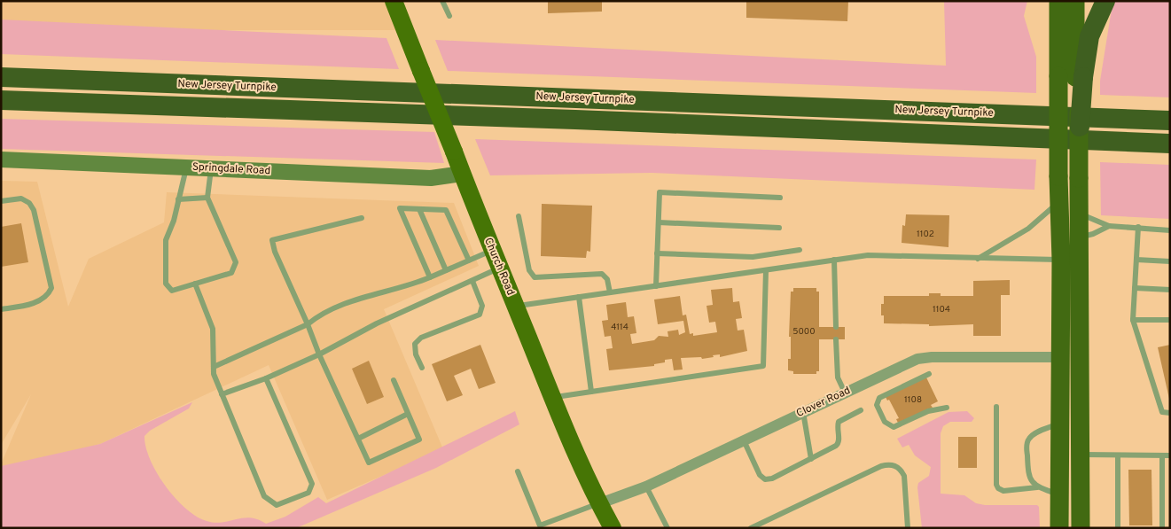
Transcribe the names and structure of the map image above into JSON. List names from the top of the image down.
{
  "streets": {
    "highway": ["New Jersey Turnpike"],
    "main road": ["Springdale Road", "Church Road"],
    "street": ["Clover Road"]
  },
  "crossings": [
    ["Springdale Road", "Church Road"],
    ["Church Road", "Clover Road"]
  ],
  "house_numbers": [
    "1102",
    "1104",
    "4114",
    "5000",
    "1108"
  ]
}
